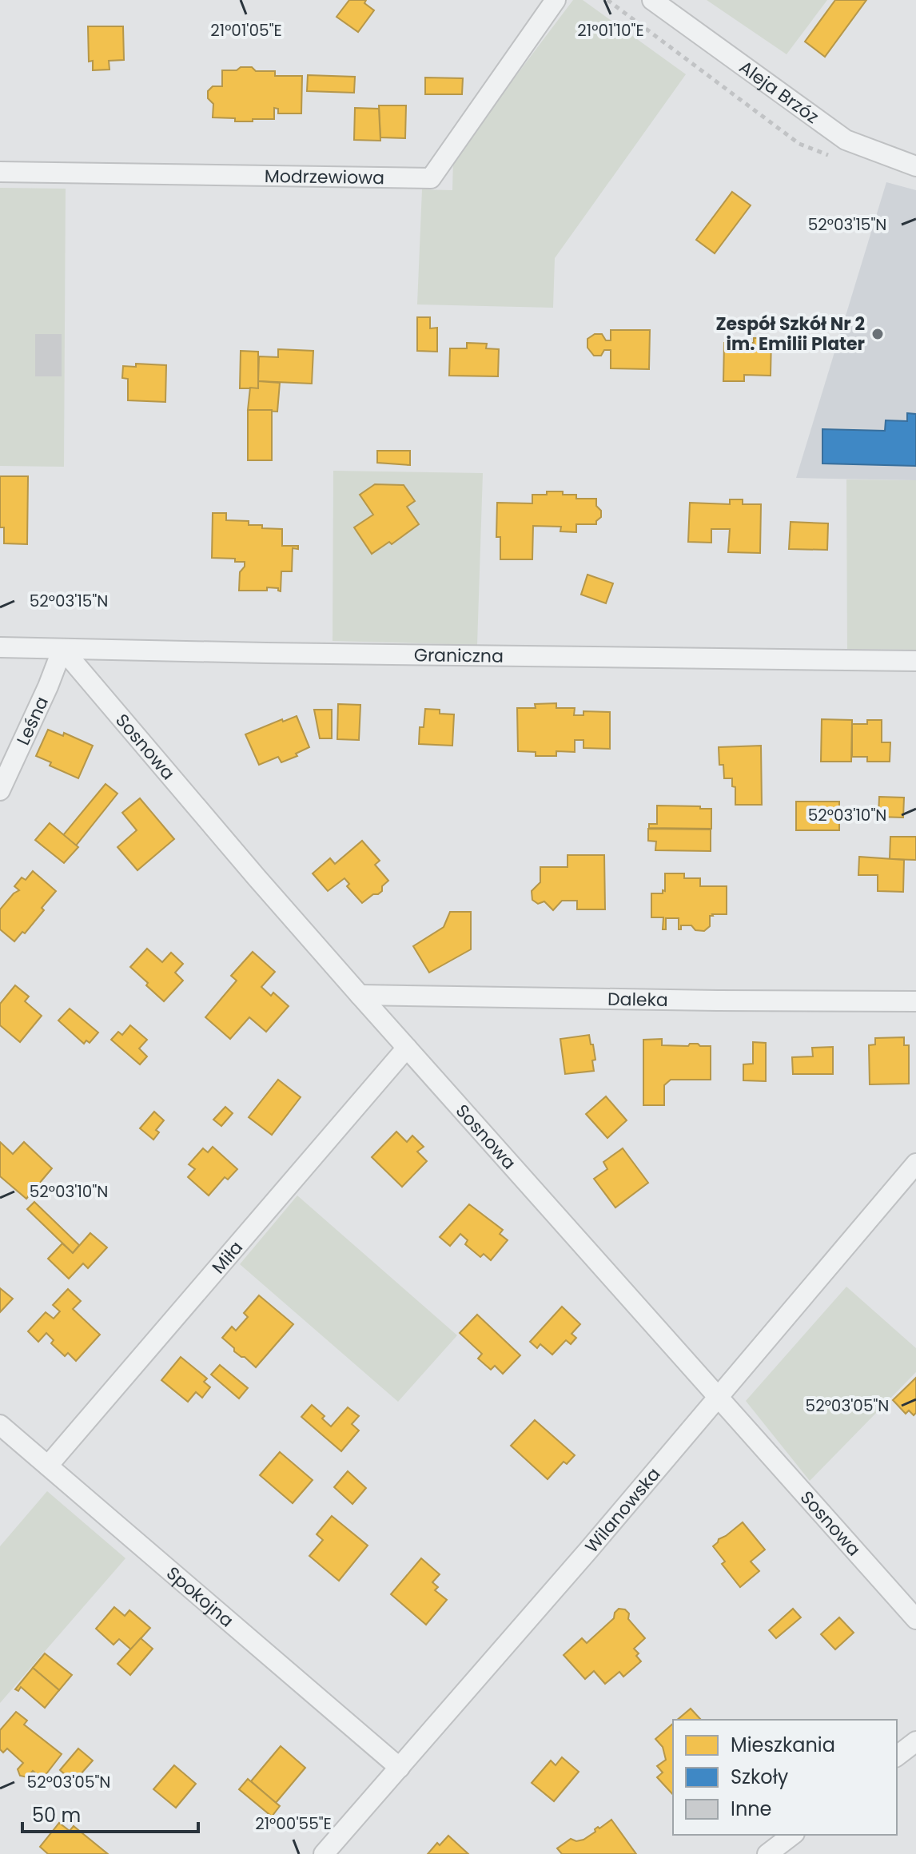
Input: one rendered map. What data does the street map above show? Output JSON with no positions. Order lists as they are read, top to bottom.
{
  "streets": {
    "street": [
      "Aleja Brzóz",
      "Modrzewiowa",
      "Graniczna",
      "Leśna",
      "Sosnowa",
      "Daleka",
      "Miła",
      "Wilanowska",
      "Spokojna"
    ]
  },
  "crossings": [
    ["Graniczna", "Leśna"],
    ["Graniczna", "Sosnowa"],
    ["Leśna", "Sosnowa"],
    ["Sosnowa", "Daleka"],
    ["Sosnowa", "Miła"],
    ["Sosnowa", "Wilanowska"],
    ["Miła", "Spokojna"],
    ["Wilanowska", "Spokojna"]
  ],
  "places": ["Zespół Szkół Nr 2 im. Emilii Plater"],
  "legend": ["Mieszkania", "Szkoły", "Inne"],
  "scale_bar": "50 m",
  "coordinates": [
    "21°01'05\"E",
    "21°01'10\"E",
    "52°03'15\"N",
    "52°03'10\"N",
    "52°03'05\"N",
    "21°00'55\"E"
  ]
}
